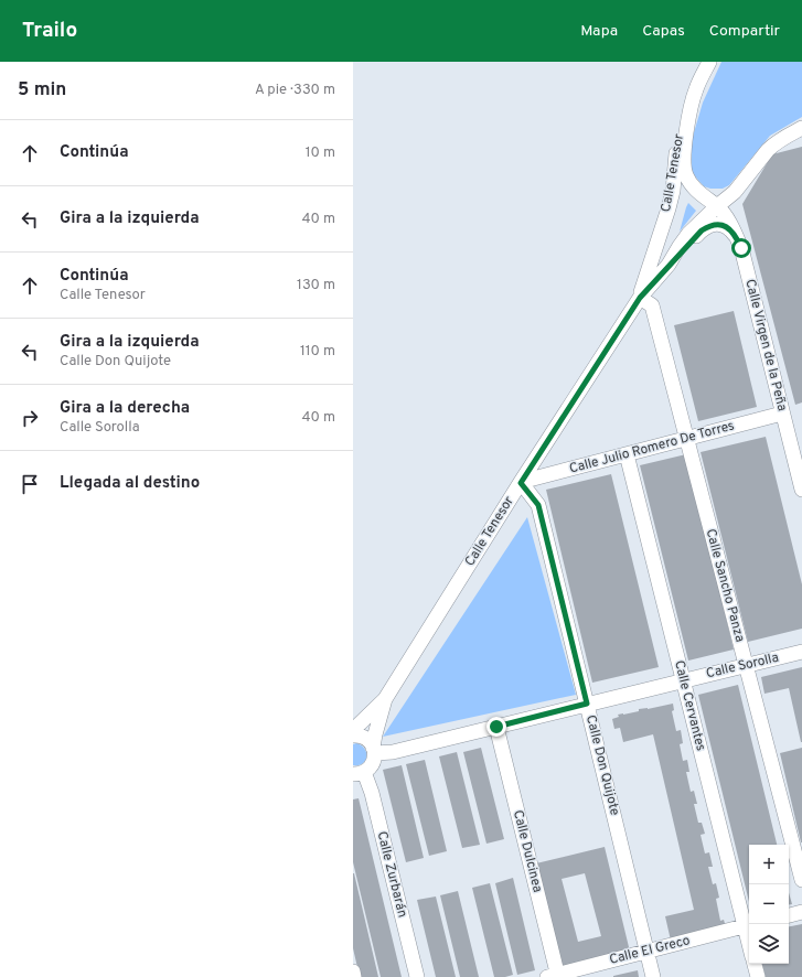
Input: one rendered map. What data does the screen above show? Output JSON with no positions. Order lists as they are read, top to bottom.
{
  "streets": {
    "street": [
      "Calle Tenesor",
      "Calle Virgen de la Peña",
      "Calle Julio Romero De Torres",
      "Calle Sancho Panza",
      "Calle Sorolla",
      "Calle Cervantes",
      "Calle Don Quijote",
      "Calle Dulcinea",
      "Calle Zurbarán",
      "Calle El Greco"
    ]
  },
  "crossings": [
    ["Calle Tenesor", "Calle Virgen de la Peña"],
    ["Calle Tenesor", "Calle Julio Romero De Torres"],
    ["Calle Tenesor", "Calle Sancho Panza"],
    ["Calle Tenesor", "Calle Sorolla"],
    ["Calle Tenesor", "Calle Don Quijote"],
    ["Calle Tenesor", "Calle Zurbarán"],
    ["Calle Virgen de la Peña", "Calle Julio Romero De Torres"],
    ["Calle Julio Romero De Torres", "Calle Sancho Panza"],
    ["Calle Julio Romero De Torres", "Calle Cervantes"],
    ["Calle Julio Romero De Torres", "Calle Don Quijote"],
    ["Calle Sancho Panza", "Calle Sorolla"],
    ["Calle Sorolla", "Calle Cervantes"],
    ["Calle Sorolla", "Calle Don Quijote"],
    ["Calle Sorolla", "Calle Dulcinea"],
    ["Calle Cervantes", "Calle El Greco"],
    ["Calle Don Quijote", "Calle El Greco"],
    ["Calle Dulcinea", "Calle El Greco"]
  ],
  "page": {
    "header": "Trailo",
    "nav": ["Mapa", "Capas", "Compartir"],
    "heading": ["5 min", "A pie · 330 m"],
    "list": [
      ["Continúa", "10 m"],
      ["Gira a la izquierda", "40 m"],
      ["Continúa", "Calle Tenesor", "130 m"],
      ["Gira a la izquierda", "Calle Don Quijote", "110 m"],
      ["Gira a la derecha", "Calle Sorolla", "40 m"],
      "Llegada al destino"
    ],
    "map_buttons": ["+", "−"]
  }
}
